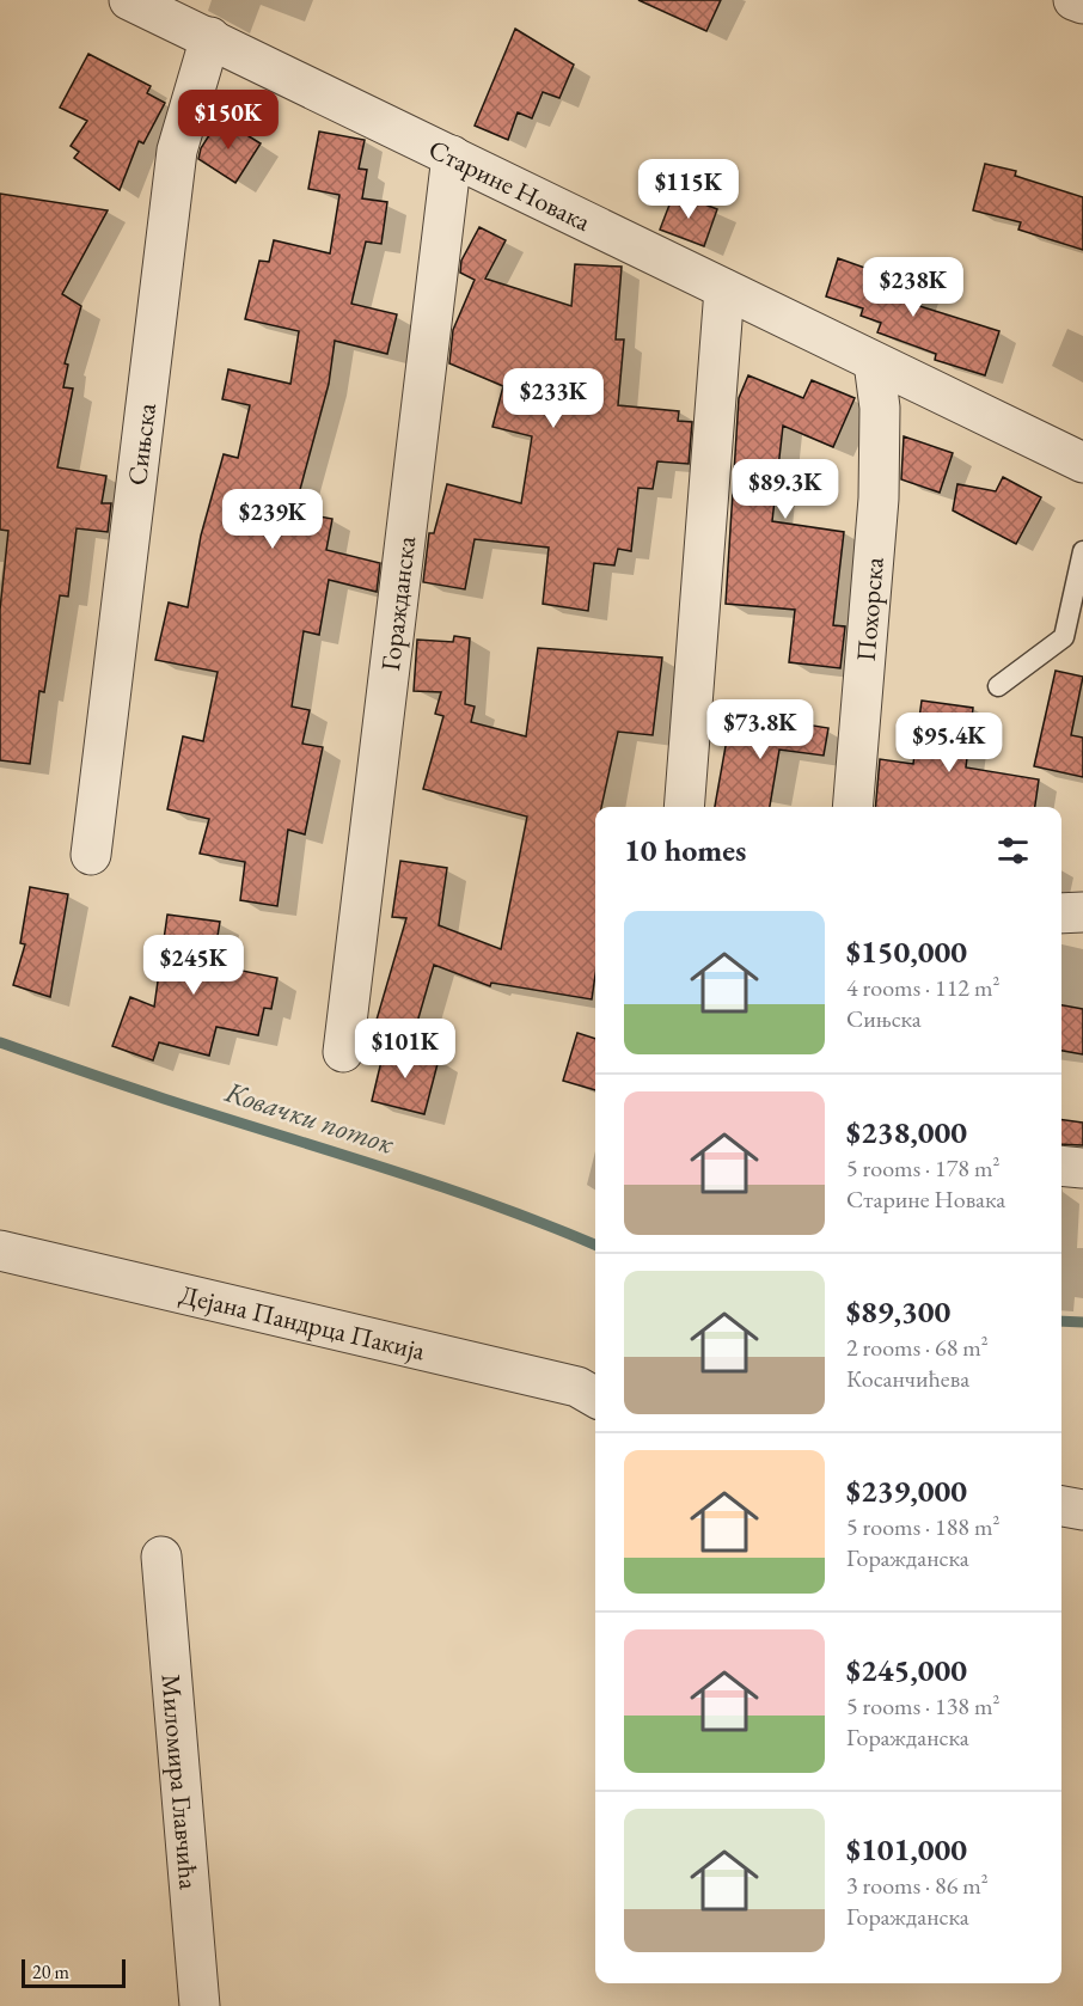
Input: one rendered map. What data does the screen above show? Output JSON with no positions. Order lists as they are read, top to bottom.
{
  "streets": {
    "street": [
      "Старине Новака",
      "Сињска",
      "Горажданска",
      "Похорска",
      "Дејана Пандрца Пакија",
      "Миломира Главчића"
    ]
  },
  "crossings": [
    ["Старине Новака", "Сињска"],
    ["Старине Новака", "Горажданска"],
    ["Старине Новака", "Похорска"]
  ],
  "water": ["Ковачки поток"],
  "scale_bar": "20 m",
  "page": {
    "price": [
      "$150K",
      "$115K",
      "$238K",
      "$233K",
      "$89.3K",
      "$239K",
      "$73.8K",
      "$95.4K",
      "$245K",
      "$101K"
    ],
    "heading": "10 homes",
    "list": [
      {
        "name": "$150,000",
        "note": "4 rooms · 112 m² · Сињска"
      },
      {
        "name": "$238,000",
        "note": "5 rooms · 178 m² · Старине Новака"
      },
      {
        "name": "$89,300",
        "note": "2 rooms · 68 m² · Косанчићева"
      },
      {
        "name": "$239,000",
        "note": "5 rooms · 188 m² · Горажданска"
      },
      {
        "name": "$245,000",
        "note": "5 rooms · 138 m² · Горажданска"
      },
      {
        "name": "$101,000",
        "note": "3 rooms · 86 m² · Горажданска"
      }
    ],
    "scale": "20 m"
  }
}
